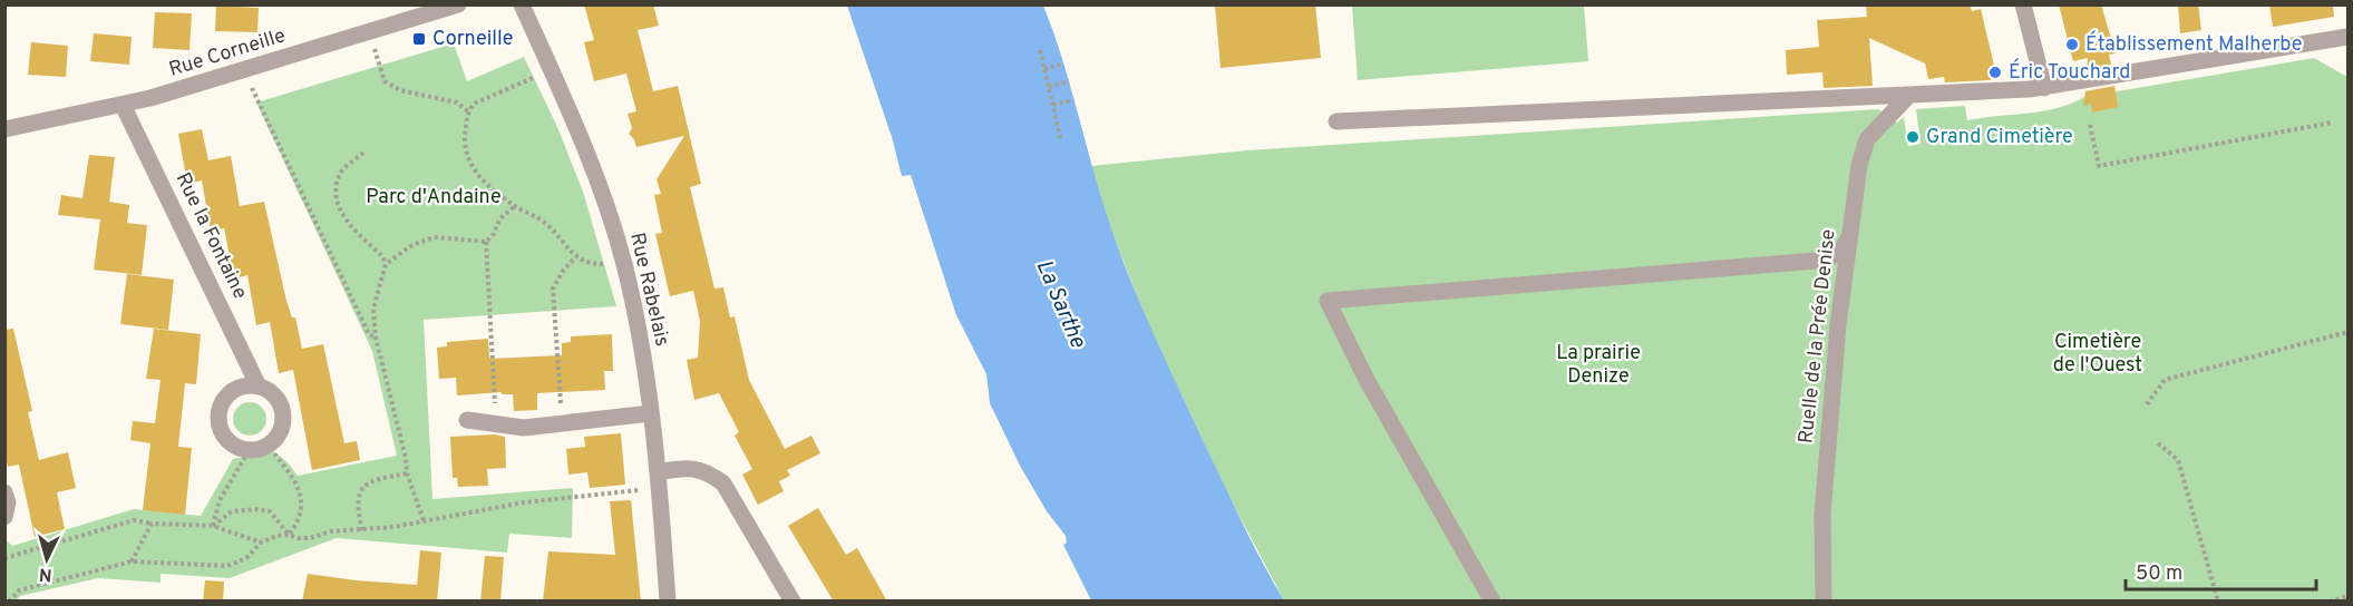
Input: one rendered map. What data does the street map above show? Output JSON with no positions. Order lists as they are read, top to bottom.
{
  "streets": {
    "street": [
      "Rue Corneille",
      "Rue la Fontaine",
      "Rue Rabelais",
      "Ruelle de la Prée Denise"
    ]
  },
  "crossings": [
    ["Rue Corneille", "Rue la Fontaine"]
  ],
  "water": ["La Sarthe"],
  "parks": ["Parc d'Andaine", "Cimetière de l'Ouest", "La prairie Denize"],
  "places": {
    "transit": ["Corneille"],
    "other": ["Établissement Malherbe", "Éric Touchard", "Grand Cimetière"]
  },
  "scale_bar": "50 m",
  "north": "bottom"
}
